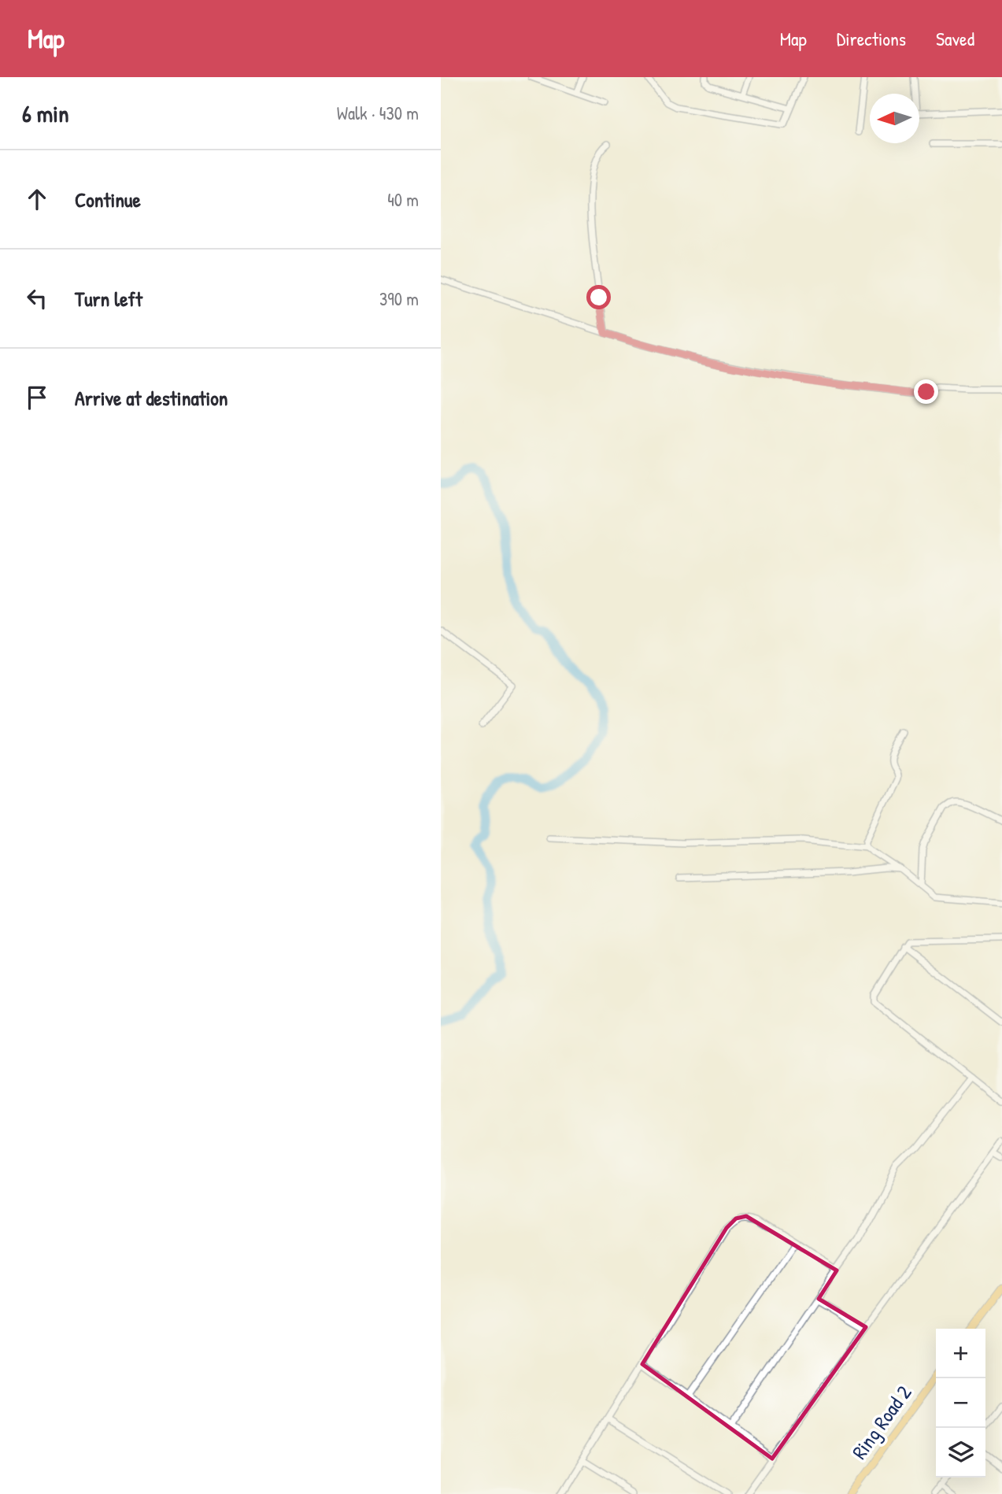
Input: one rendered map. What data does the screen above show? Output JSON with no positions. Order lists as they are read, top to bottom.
{
  "streets": {
    "main road": ["Ring Road 2"]
  },
  "north": "left",
  "page": {
    "header": "Map",
    "nav": ["Map", "Directions", "Saved"],
    "heading": ["6 min", "Walk · 430 m"],
    "list": [
      ["Continue", "40 m"],
      ["Turn left", "390 m"],
      "Arrive at destination"
    ],
    "map_buttons": ["+", "−"]
  }
}
